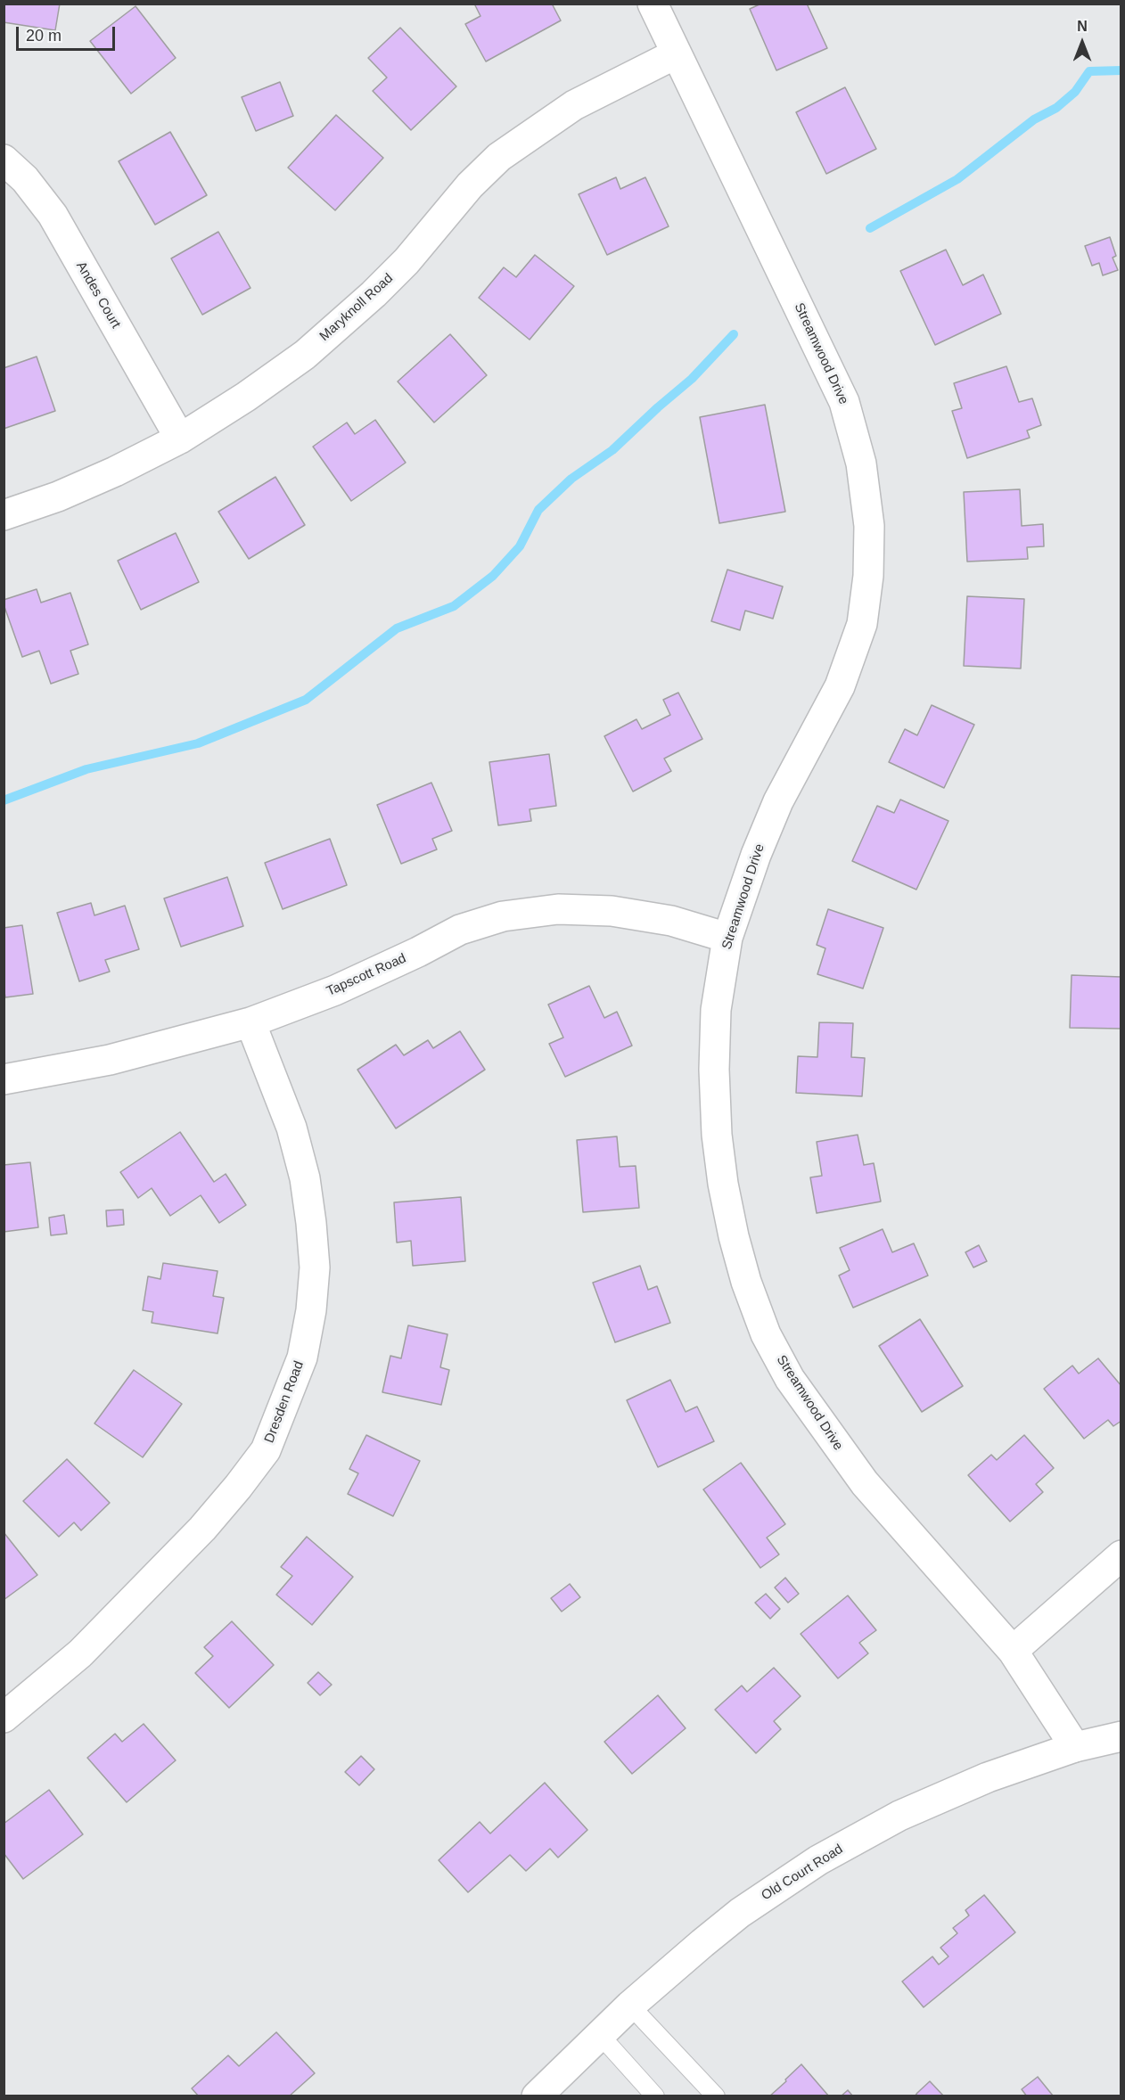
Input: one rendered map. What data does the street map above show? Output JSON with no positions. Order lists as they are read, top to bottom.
{
  "streets": {
    "street": [
      "Andes Court",
      "Maryknoll Road",
      "Streamwood Drive",
      "Tapscott Road",
      "Dresden Road",
      "Old Court Road"
    ]
  },
  "crossings": [
    ["Andes Court", "Maryknoll Road"],
    ["Maryknoll Road", "Streamwood Drive"],
    ["Streamwood Drive", "Tapscott Road"],
    ["Streamwood Drive", "Old Court Road"],
    ["Tapscott Road", "Dresden Road"]
  ],
  "scale_bar": "20 m",
  "north": "top"
}
